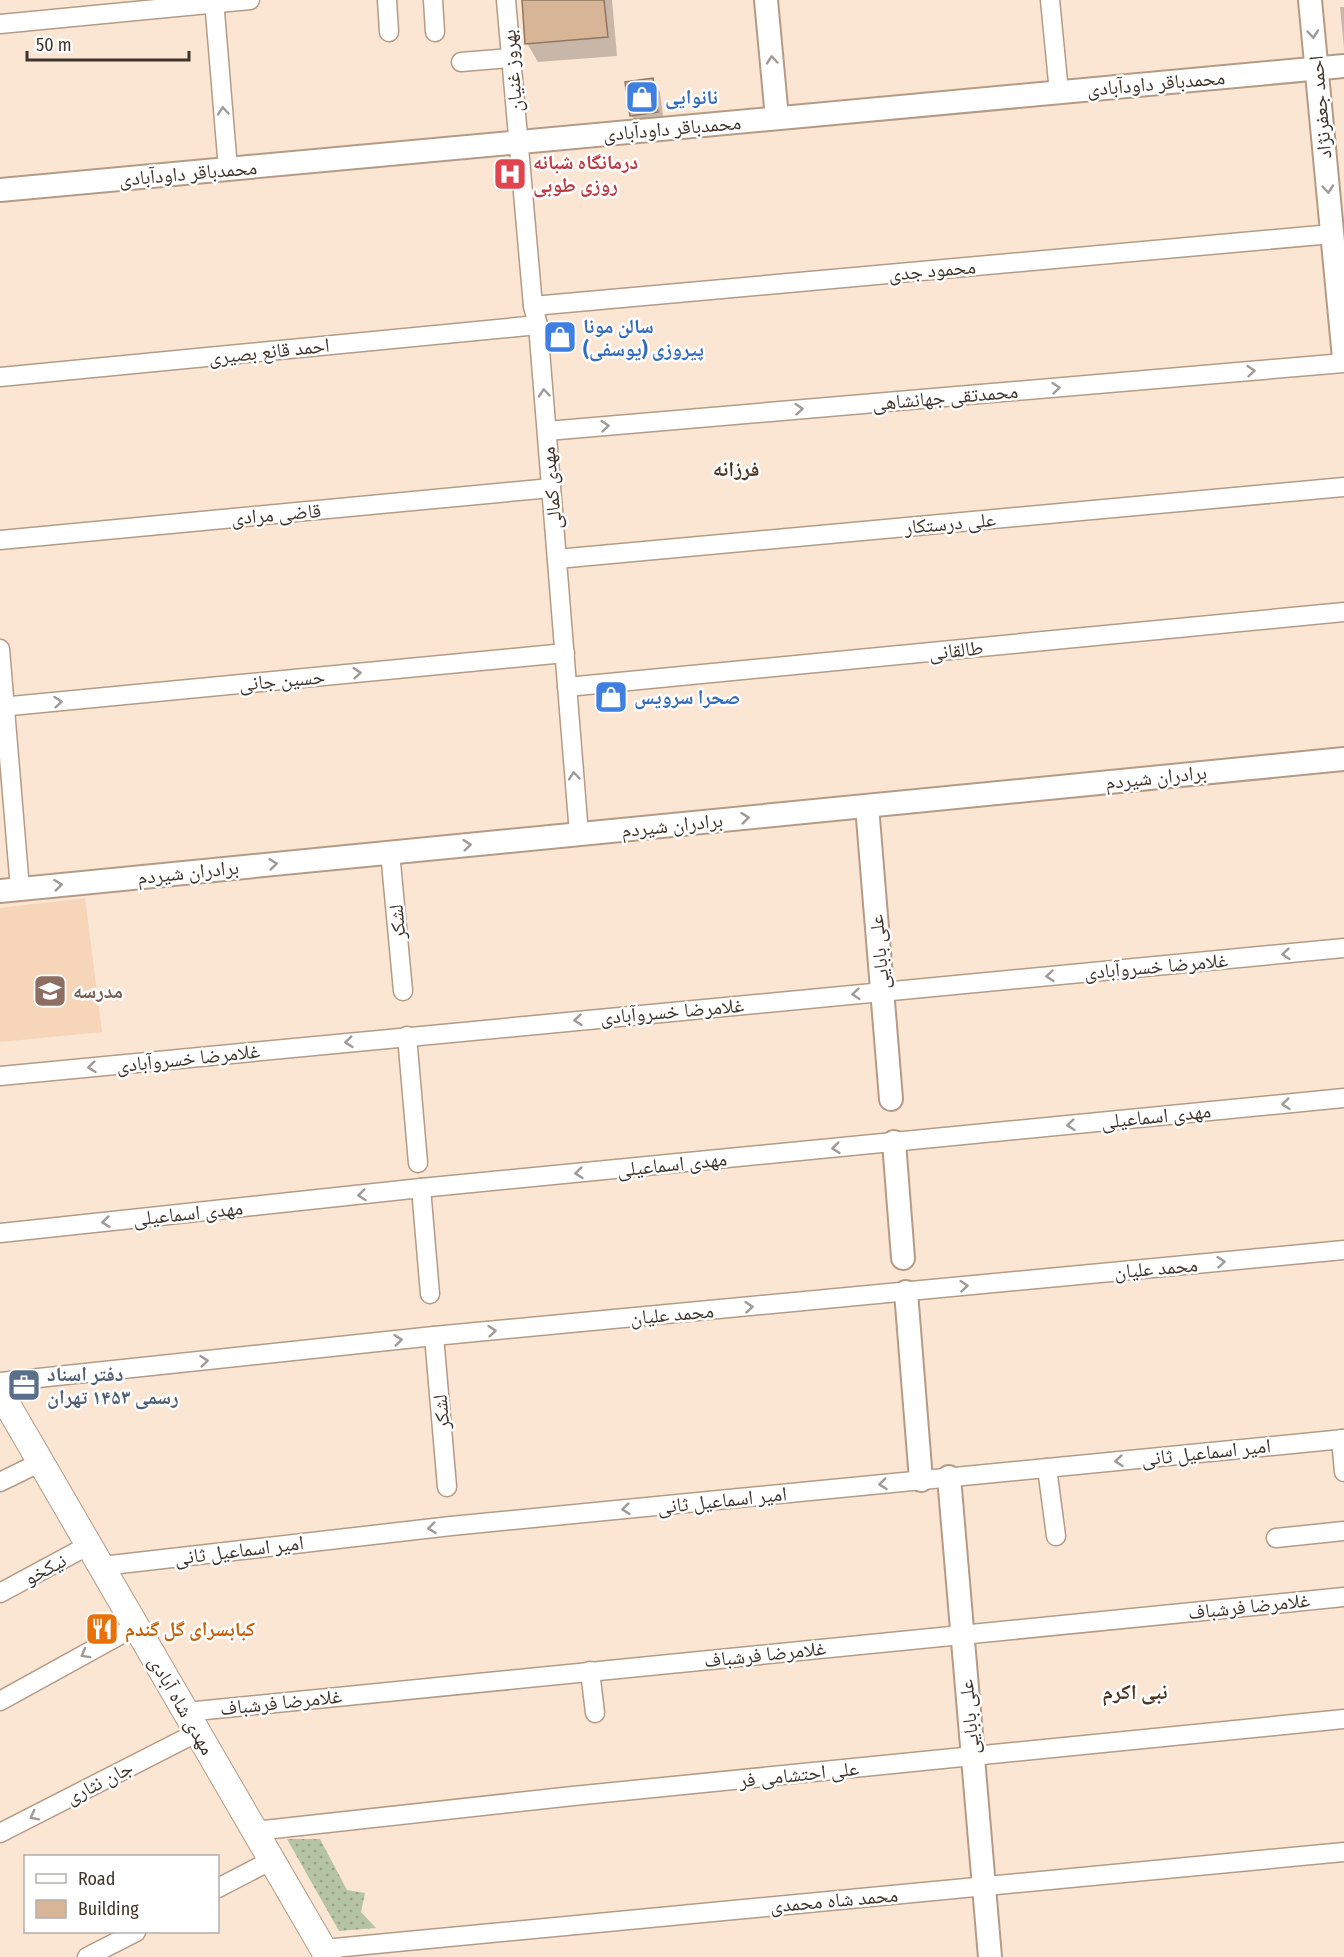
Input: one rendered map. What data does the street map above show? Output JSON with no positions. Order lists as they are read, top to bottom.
{
  "streets": {
    "main road": ["مهدی شاه آبادی"],
    "street": [
      "بهروز غنیان",
      "محمدباقر داودآبادی",
      "احمد جعفرنژاد",
      "محمود جدی",
      "احمد قانع بصیری",
      "محمدتقی جهانشاهی",
      "مهدی کمالی",
      "قاضی مرادی",
      "علی درستکار",
      "طالقانی",
      "حسین جانی",
      "برادران شیردم",
      "لشكر",
      "علی بابایی",
      "غلامرضا خسروآبادی",
      "مهدی اسماعیلی",
      "محمد علیان",
      "امیر اسماعیل ثانی",
      "نیکخو",
      "غلامرضا فرشباف",
      "علی احتشامی فر",
      "جان نثاری",
      "محمد شاه محمدی"
    ]
  },
  "crossings": [
    ["بهروز غنیان", "محمدباقر داودآبادی"],
    ["بهروز غنیان", "مهدی کمالی"],
    ["محمدباقر داودآبادی", "احمد جعفرنژاد"],
    ["محمدباقر داودآبادی", "مهدی کمالی"],
    ["احمد جعفرنژاد", "محمود جدی"],
    ["محمود جدی", "مهدی کمالی"],
    ["احمد قانع بصیری", "مهدی کمالی"],
    ["محمدتقی جهانشاهی", "مهدی کمالی"],
    ["مهدی کمالی", "قاضی مرادی"],
    ["مهدی کمالی", "علی درستکار"],
    ["مهدی کمالی", "طالقانی"],
    ["مهدی کمالی", "حسین جانی"],
    ["مهدی کمالی", "برادران شیردم"],
    ["برادران شیردم", "لشكر"],
    ["برادران شیردم", "علی بابایی"],
    ["لشكر", "محمد علیان"],
    ["علی بابایی", "غلامرضا خسروآبادی"],
    ["علی بابایی", "امیر اسماعیل ثانی"],
    ["علی بابایی", "غلامرضا فرشباف"],
    ["علی بابایی", "علی احتشامی فر"],
    ["علی بابایی", "محمد شاه محمدی"],
    ["امیر اسماعیل ثانی", "نیکخو"],
    ["امیر اسماعیل ثانی", "مهدی شاه آبادی"],
    ["نیکخو", "مهدی شاه آبادی"],
    ["غلامرضا فرشباف", "مهدی شاه آبادی"],
    ["غلامرضا فرشباف", "جان نثاری"],
    ["مهدی شاه آبادی", "علی احتشامی فر"],
    ["مهدی شاه آبادی", "جان نثاری"],
    ["مهدی شاه آبادی", "محمد شاه محمدی"]
  ],
  "one_way": [
    "احمد جعفرنژاد",
    "محمدتقی جهانشاهی",
    "مهدی کمالی",
    "حسین جانی",
    "برادران شیردم",
    "غلامرضا خسروآبادی",
    "مهدی اسماعیلی",
    "محمد علیان",
    "امیر اسماعیل ثانی"
  ],
  "districts": ["فرزانه", "نبی اکرم"],
  "places": {
    "shop": ["نانوایی", "سالن مونا پیروزی (یوسفی)", "صحرا سرویس"],
    "hospital": ["درمانگاه شبانه روزی طوبی"],
    "school or university": ["مدرسه"],
    "office": ["دفتر اسناد رسمی ۱۴۵۳ تهران"],
    "restaurant": ["کبابسرای گل گندم"]
  },
  "legend": ["Road", "Building"],
  "scale_bar": "50 m"
}
